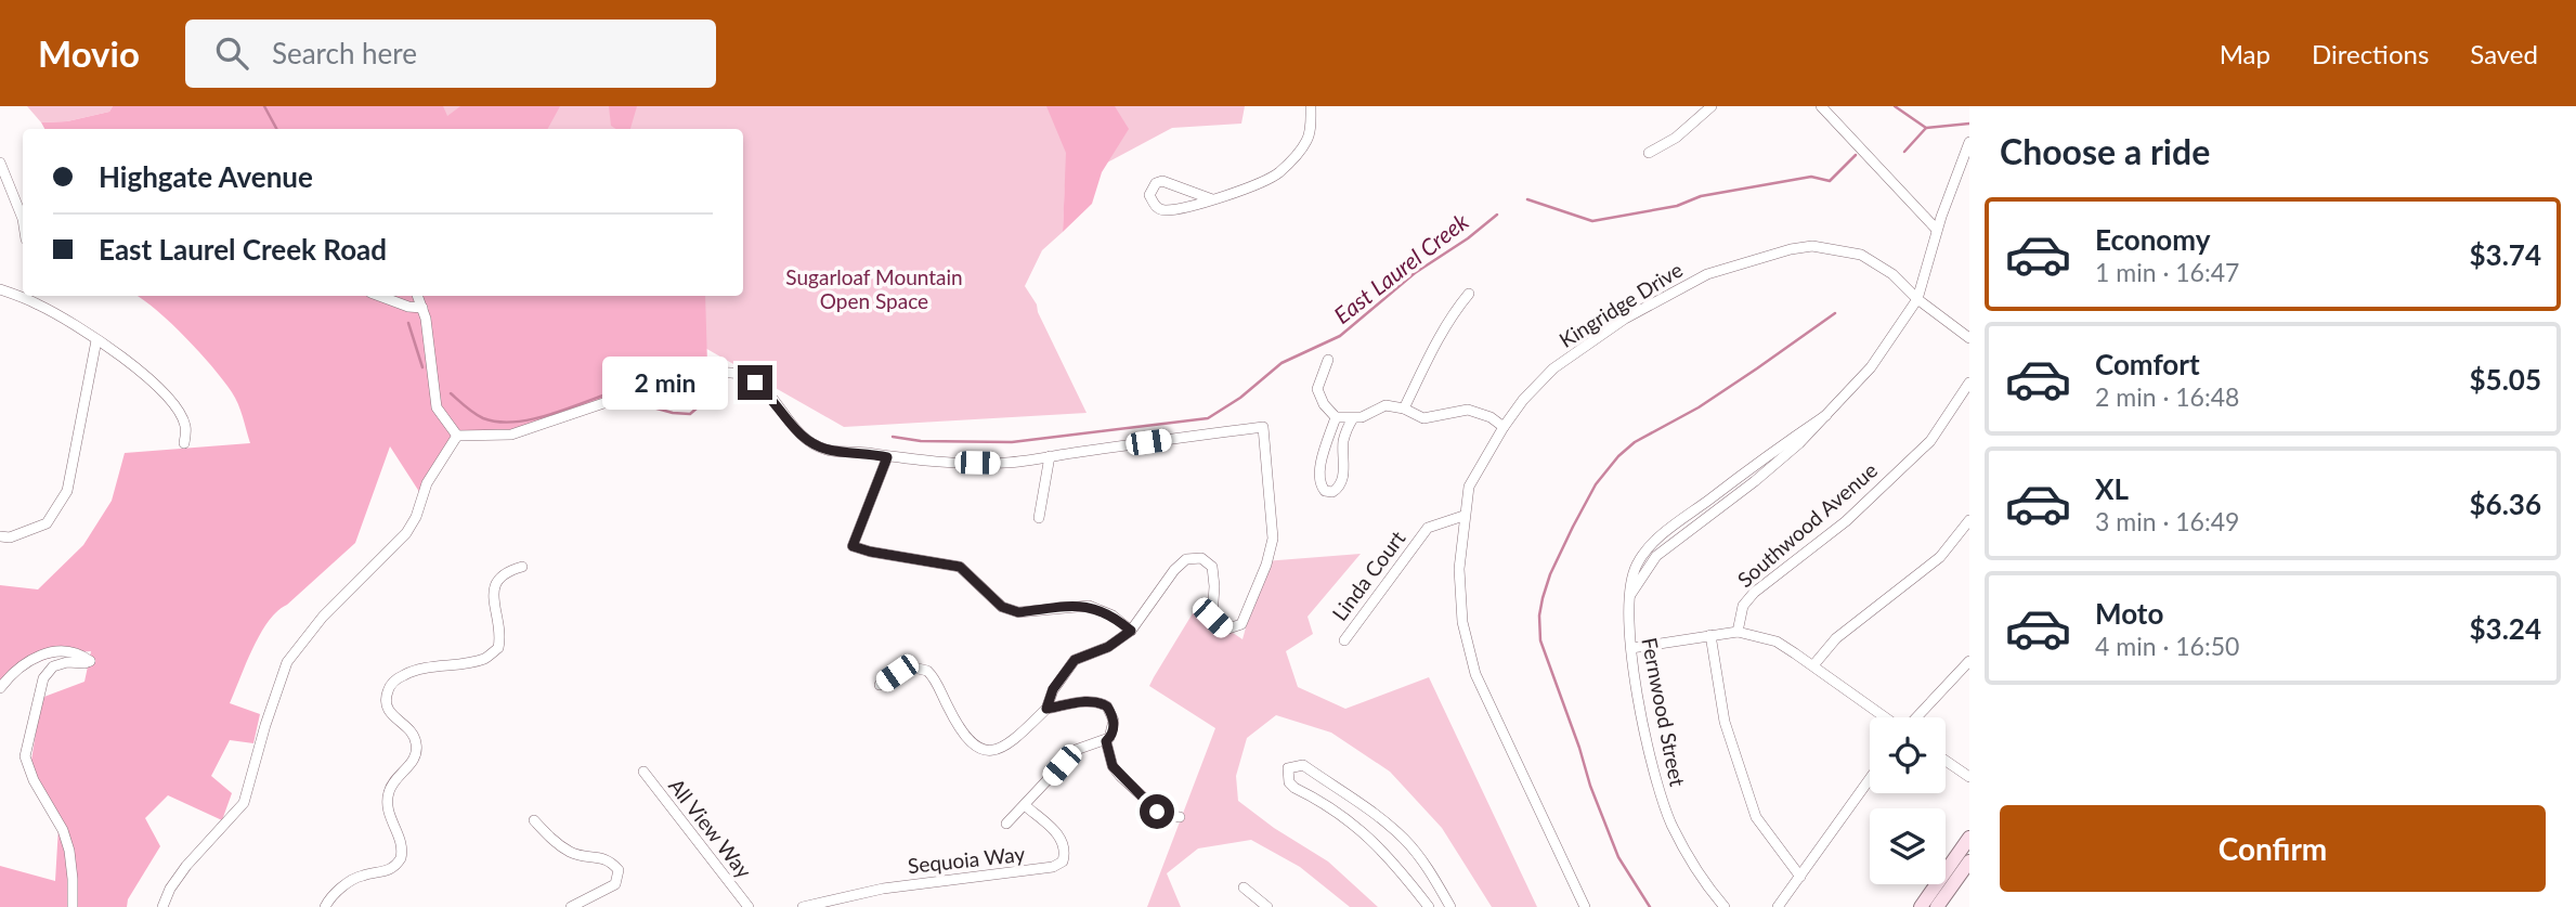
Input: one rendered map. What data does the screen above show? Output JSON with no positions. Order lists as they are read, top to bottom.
{
  "streets": {
    "street": [
      "Kingridge Drive",
      "Southwood Avenue",
      "Linda Court",
      "Fernwood Street",
      "All View Way",
      "Sequoia Way"
    ]
  },
  "crossings": [
    ["Kingridge Drive", "Linda Court"],
    ["Kingridge Drive", "Fernwood Street"]
  ],
  "water": ["East Laurel Creek"],
  "parks": ["Sugarloaf Mountain Open Space"],
  "page": {
    "header": "Movio",
    "search": "Search here",
    "nav": ["Map", "Directions", "Saved"],
    "heading": "Choose a ride",
    "banner": ["Highgate Avenue", "East Laurel Creek Road"],
    "list": [
      {
        "name": "Economy",
        "note": "1 min · 16:47",
        "value": "$3.74"
      },
      {
        "name": "Comfort",
        "note": "2 min · 16:48",
        "value": "$5.05"
      },
      {
        "name": "XL",
        "note": "3 min · 16:49",
        "value": "$6.36"
      },
      {
        "name": "Moto",
        "note": "4 min · 16:50",
        "value": "$3.24"
      }
    ],
    "bubble": "2 min",
    "buttons": "Confirm"
  }
}
